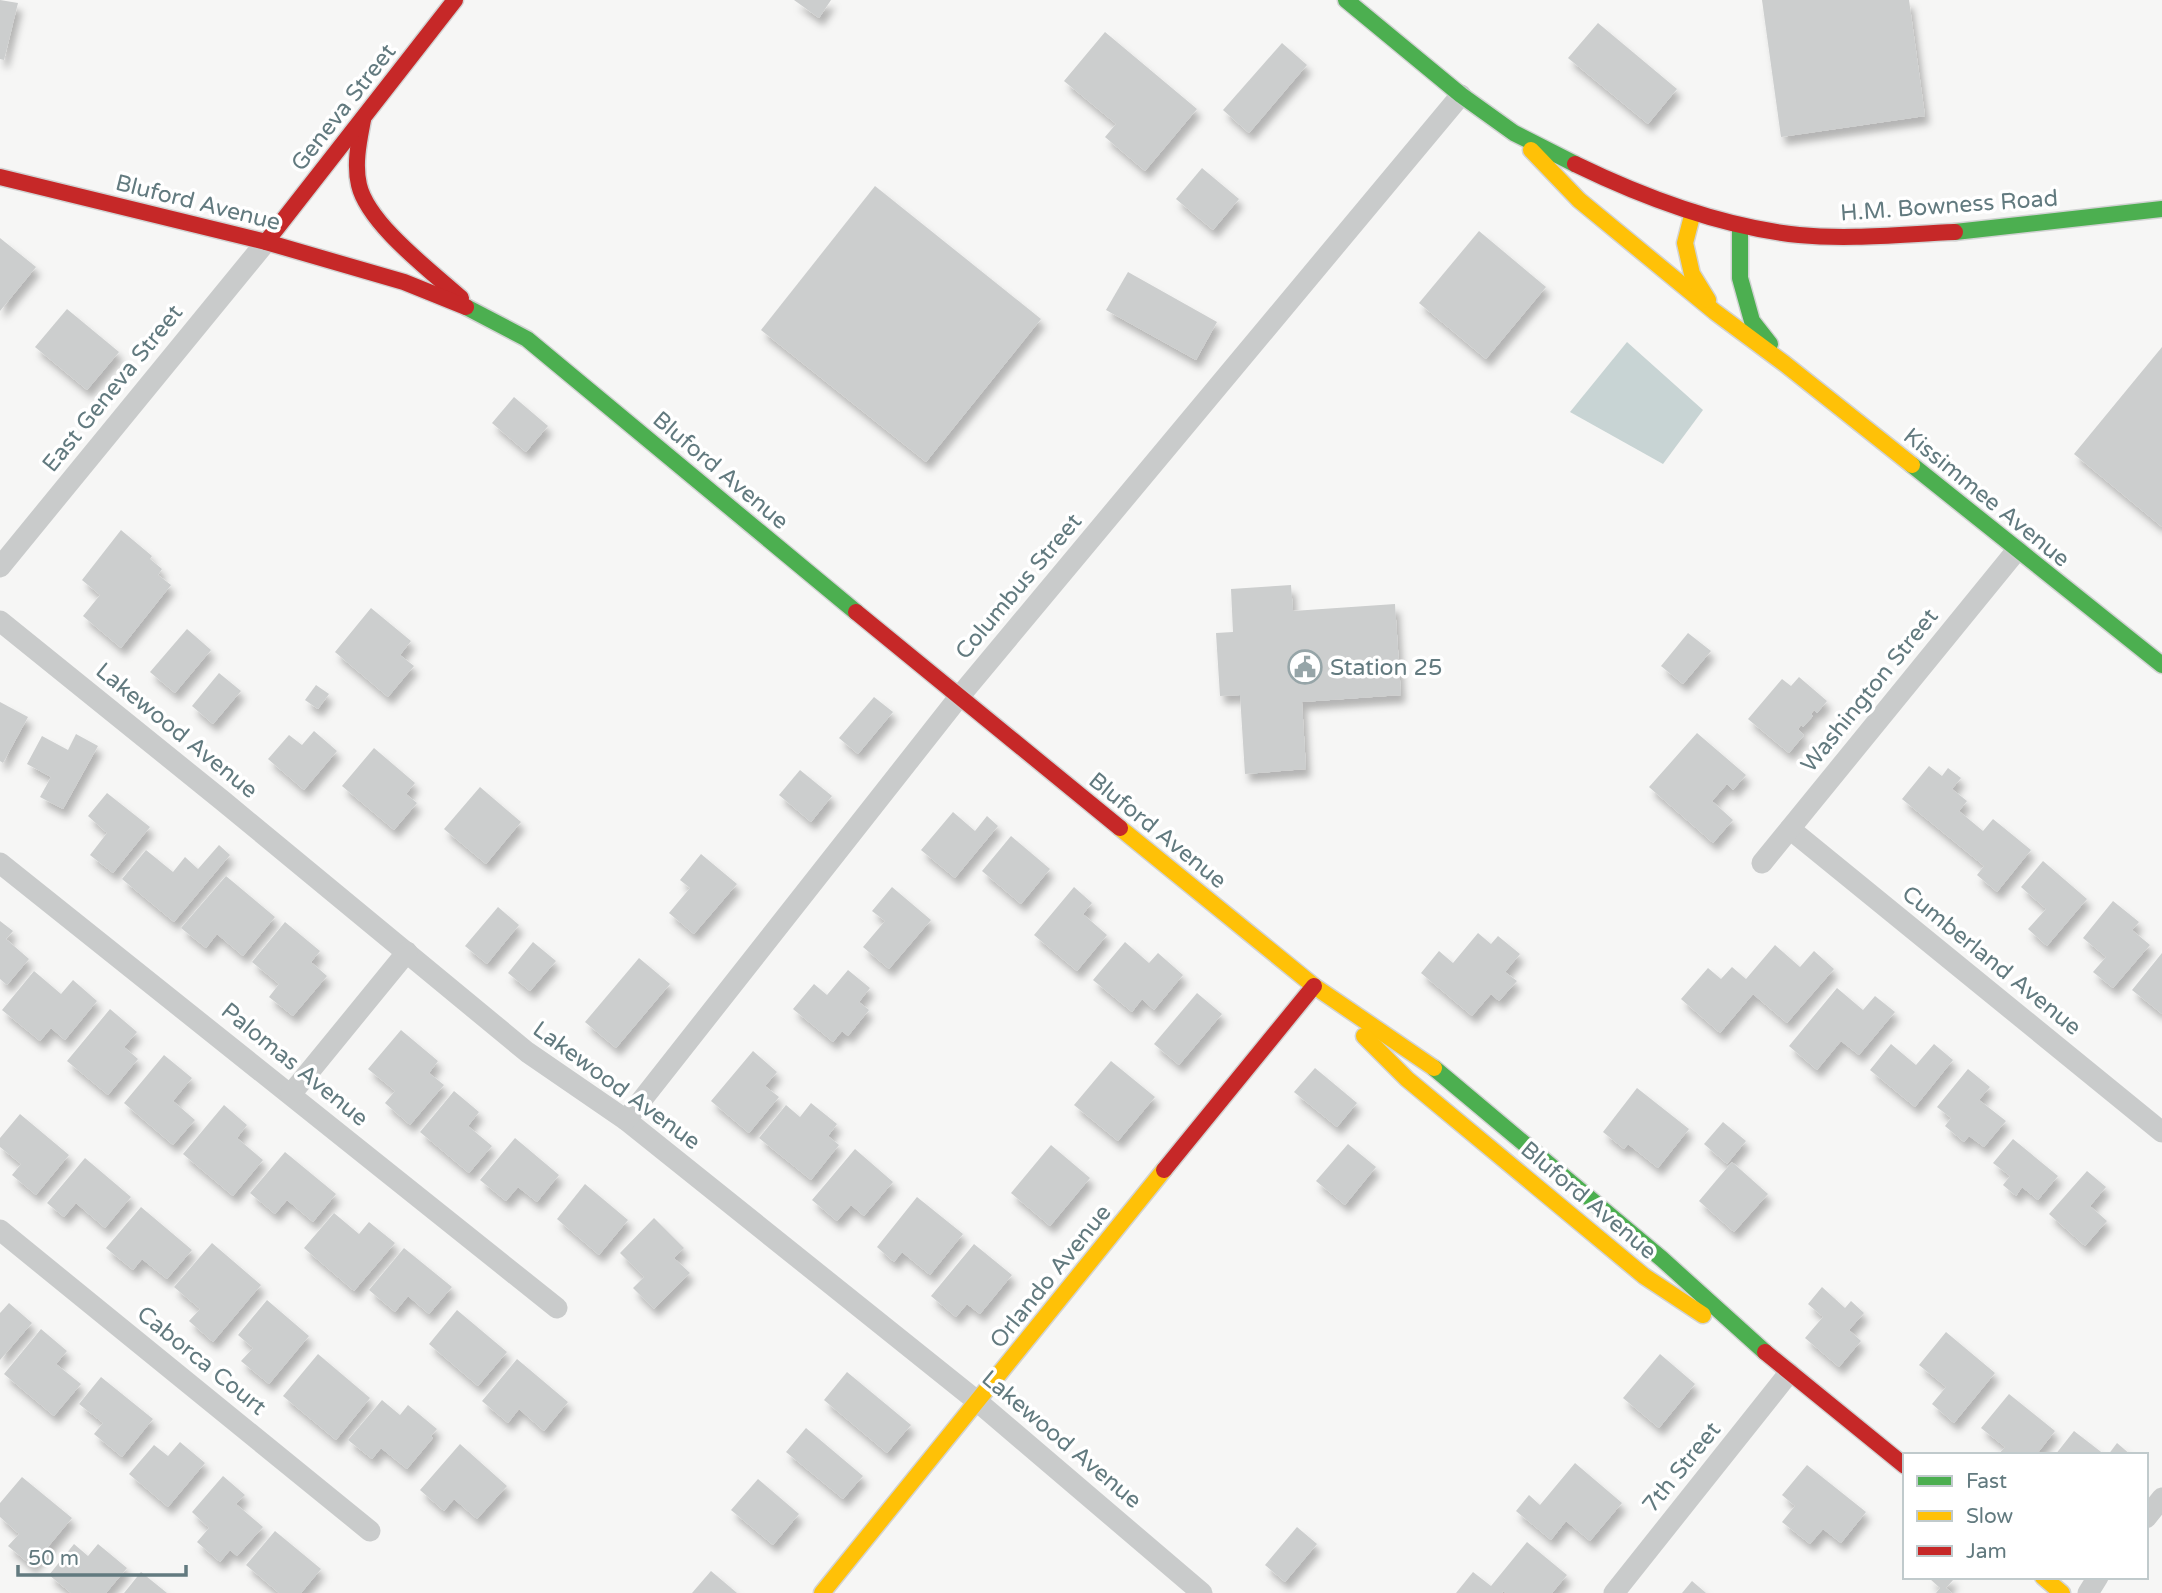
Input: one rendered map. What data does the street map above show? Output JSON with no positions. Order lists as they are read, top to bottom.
{
  "streets": {
    "street": [
      "Geneva Street",
      "Bluford Avenue",
      "H.M. Bowness Road",
      "East Geneva Street",
      "Kissimmee Avenue",
      "Columbus Street",
      "Washington Street",
      "Lakewood Avenue",
      "Cumberland Avenue",
      "Palomas Avenue",
      "Orlando Avenue",
      "Caborca Court",
      "7th Street"
    ]
  },
  "crossings": [
    ["Geneva Street", "Bluford Avenue"],
    ["Geneva Street", "East Geneva Street"],
    ["Bluford Avenue", "East Geneva Street"],
    ["Bluford Avenue", "Columbus Street"],
    ["Bluford Avenue", "Orlando Avenue"],
    ["Bluford Avenue", "7th Street"],
    ["H.M. Bowness Road", "Kissimmee Avenue"],
    ["Kissimmee Avenue", "Columbus Street"],
    ["Kissimmee Avenue", "Washington Street"],
    ["Columbus Street", "Lakewood Avenue"],
    ["Washington Street", "Cumberland Avenue"],
    ["Lakewood Avenue", "Orlando Avenue"]
  ],
  "places": {
    "public building": ["Station 25"]
  },
  "legend": ["Fast", "Slow", "Jam"],
  "scale_bar": "50 m"
}
